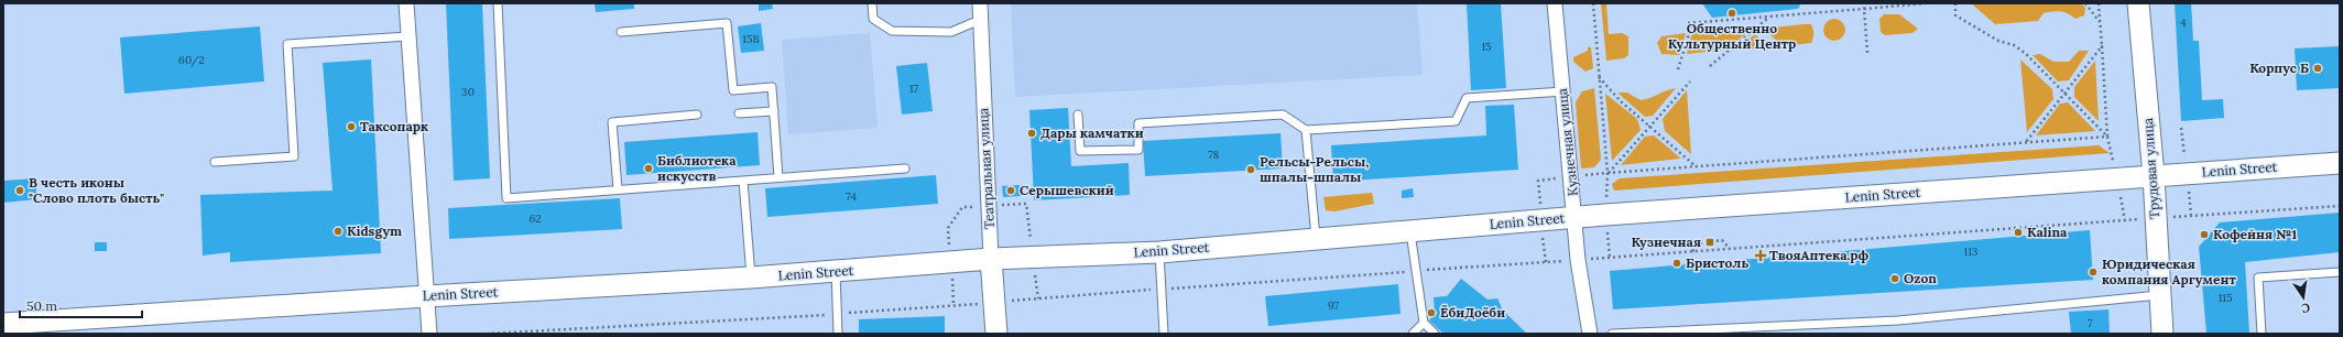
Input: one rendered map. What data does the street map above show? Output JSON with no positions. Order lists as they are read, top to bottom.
{
  "streets": {
    "main road": ["Театральная улица", "Трудовая улица", "Lenin Street"],
    "street": ["Кузнечная улица"]
  },
  "crossings": [
    ["Кузнечная улица", "Lenin Street"],
    ["Театральная улица", "Lenin Street"],
    ["Трудовая улица", "Lenin Street"]
  ],
  "places": {
    "other": [
      "Общественно Культурный Центр",
      "Корпус Б",
      "Таксопарк",
      "Дары камчатки",
      "Библиотека искусств",
      "Рельсы-Рельсы, шпалы-шпалы",
      "В честь иконы \"Слово плоть бысть\"",
      "Серышевский",
      "Kidsgym",
      "Kalina",
      "Кофейня №1",
      "Бристоль",
      "Юридическая компания Аргумент",
      "Ozon",
      "ЁбиДоёби"
    ],
    "transit": ["Кузнечная"],
    "health": ["ТвояАптека.рф"]
  },
  "house_numbers": [
    "4",
    "15В",
    "15",
    "60/2",
    "17",
    "30",
    "78",
    "74",
    "62",
    "113",
    "115",
    "97",
    "7"
  ],
  "scale_bar": "50 m",
  "north": "bottom"
}
